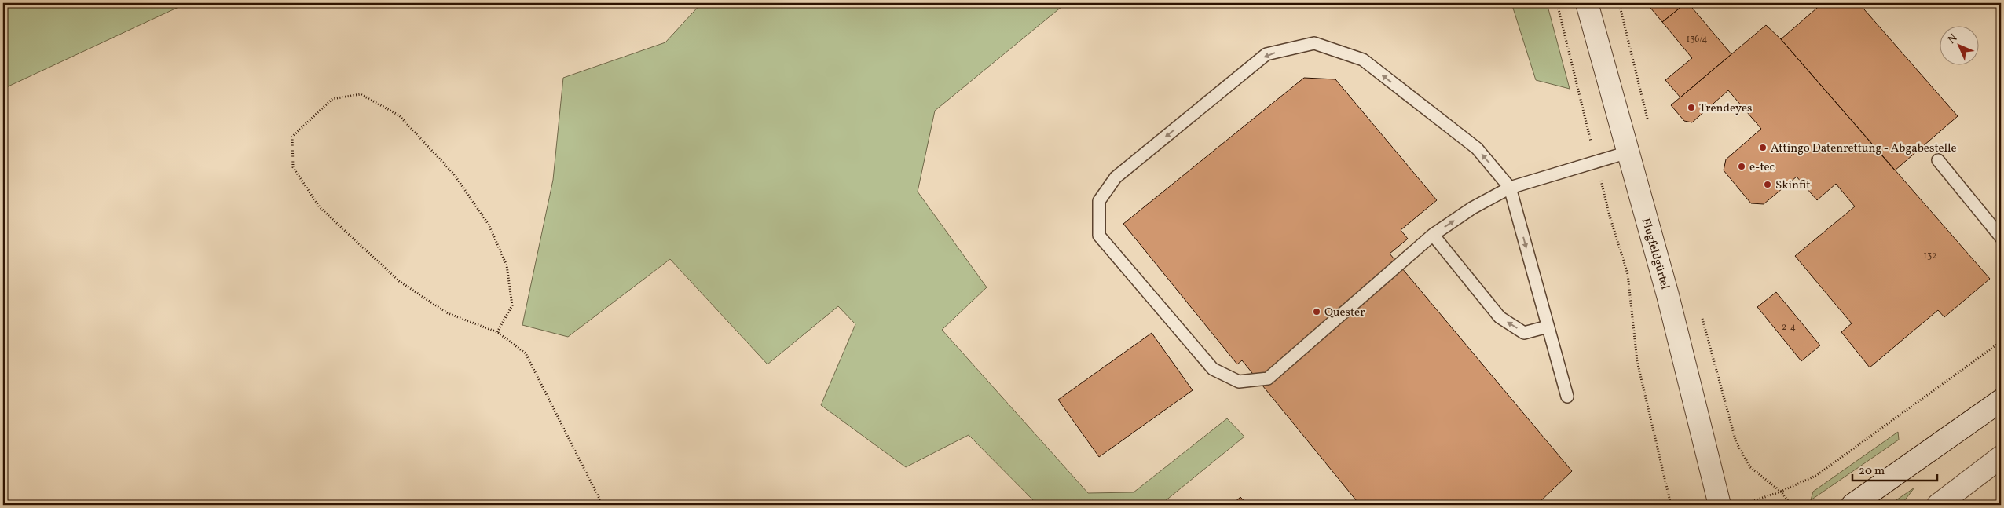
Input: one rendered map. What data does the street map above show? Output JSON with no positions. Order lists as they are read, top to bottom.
{
  "streets": {
    "street": ["Flugfeldgürtel"]
  },
  "places": [
    "Trendeyes",
    "Attingo Datenrettung - Abgabestelle",
    "e-tec",
    "Skinfit",
    "Quester"
  ],
  "house_numbers": ["136/4", "132", "2-4"],
  "scale_bar": "20 m",
  "north": "top left"
}
